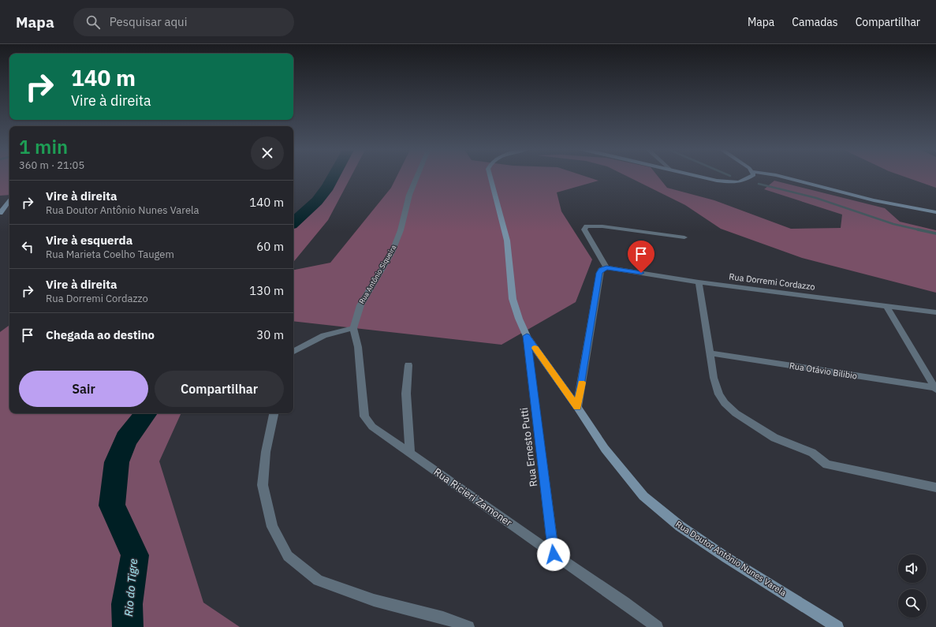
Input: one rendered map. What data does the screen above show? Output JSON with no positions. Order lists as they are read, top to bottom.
{
  "streets": {
    "street": [
      "Rua Antônio Siqueira",
      "Rua Dorremi Cordazzo",
      "Rua Otávio Bilibio",
      "Rua Ernesto Putti",
      "Rua Ricieri Zamoner",
      "Rua Doutor Antônio Nunes Varela"
    ]
  },
  "crossings": [
    ["Rua Antônio Siqueira", "Rua Ricieri Zamoner"],
    ["Rua Ernesto Putti", "Rua Ricieri Zamoner"],
    ["Rua Ernesto Putti", "Rua Doutor Antônio Nunes Varela"]
  ],
  "water": ["Rio do Tigre"],
  "page": {
    "header": "Mapa",
    "search": "Pesquisar aqui",
    "nav": ["Mapa", "Camadas", "Compartilhar"],
    "turn": ["140 m", "Vire à direita"],
    "heading": ["1 min", "360 m · 21:05"],
    "list": [
      {
        "name": "Vire à direita",
        "note": "Rua Doutor Antônio Nunes Varela",
        "value": "140 m"
      },
      {
        "name": "Vire à esquerda",
        "note": "Rua Marieta Coelho Taugem",
        "value": "60 m"
      },
      {
        "name": "Vire à direita",
        "note": "Rua Dorremi Cordazzo",
        "value": "130 m"
      },
      {
        "name": "Chegada ao destino",
        "value": "30 m"
      }
    ],
    "buttons": ["Sair", "Compartilhar"]
  }
}
